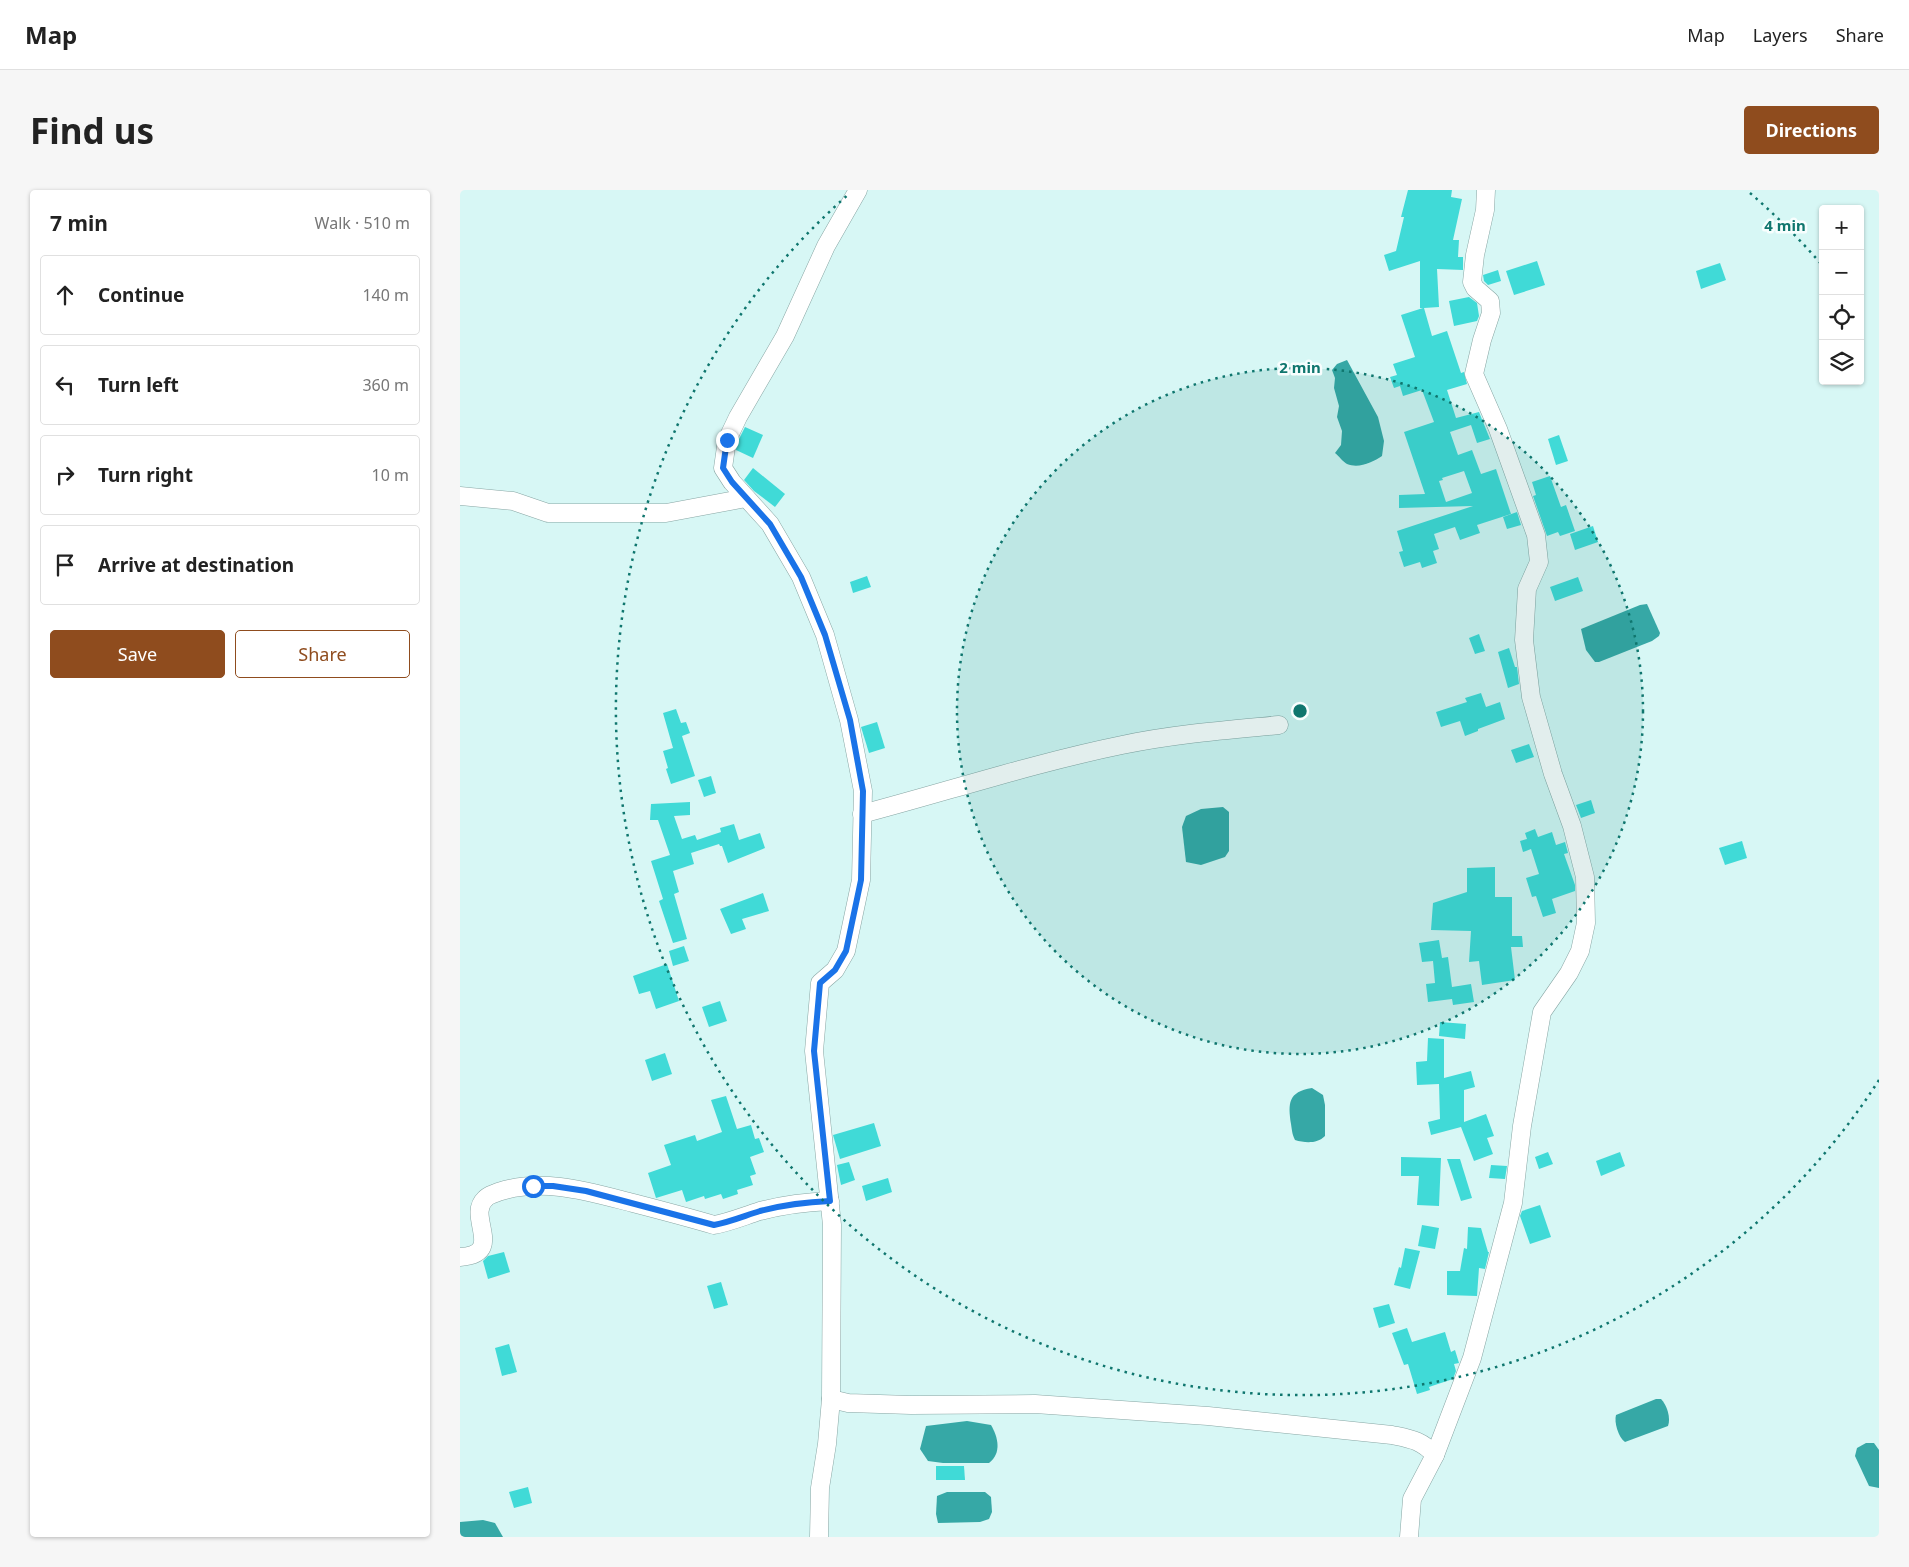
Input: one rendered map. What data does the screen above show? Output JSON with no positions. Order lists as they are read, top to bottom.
{
  "page": {
    "header": "Map",
    "nav": ["Map", "Layers", "Share"],
    "buttons": [
      "Directions",
      ["Save", "Share"]
    ],
    "title": "Find us",
    "heading": ["7 min", "Walk · 510 m"],
    "map_buttons": ["+", "−"],
    "list": [
      ["Continue", "140 m"],
      ["Turn left", "360 m"],
      ["Turn right", "10 m"],
      "Arrive at destination"
    ]
  },
  "rings": ["4 min", "2 min"]
}
